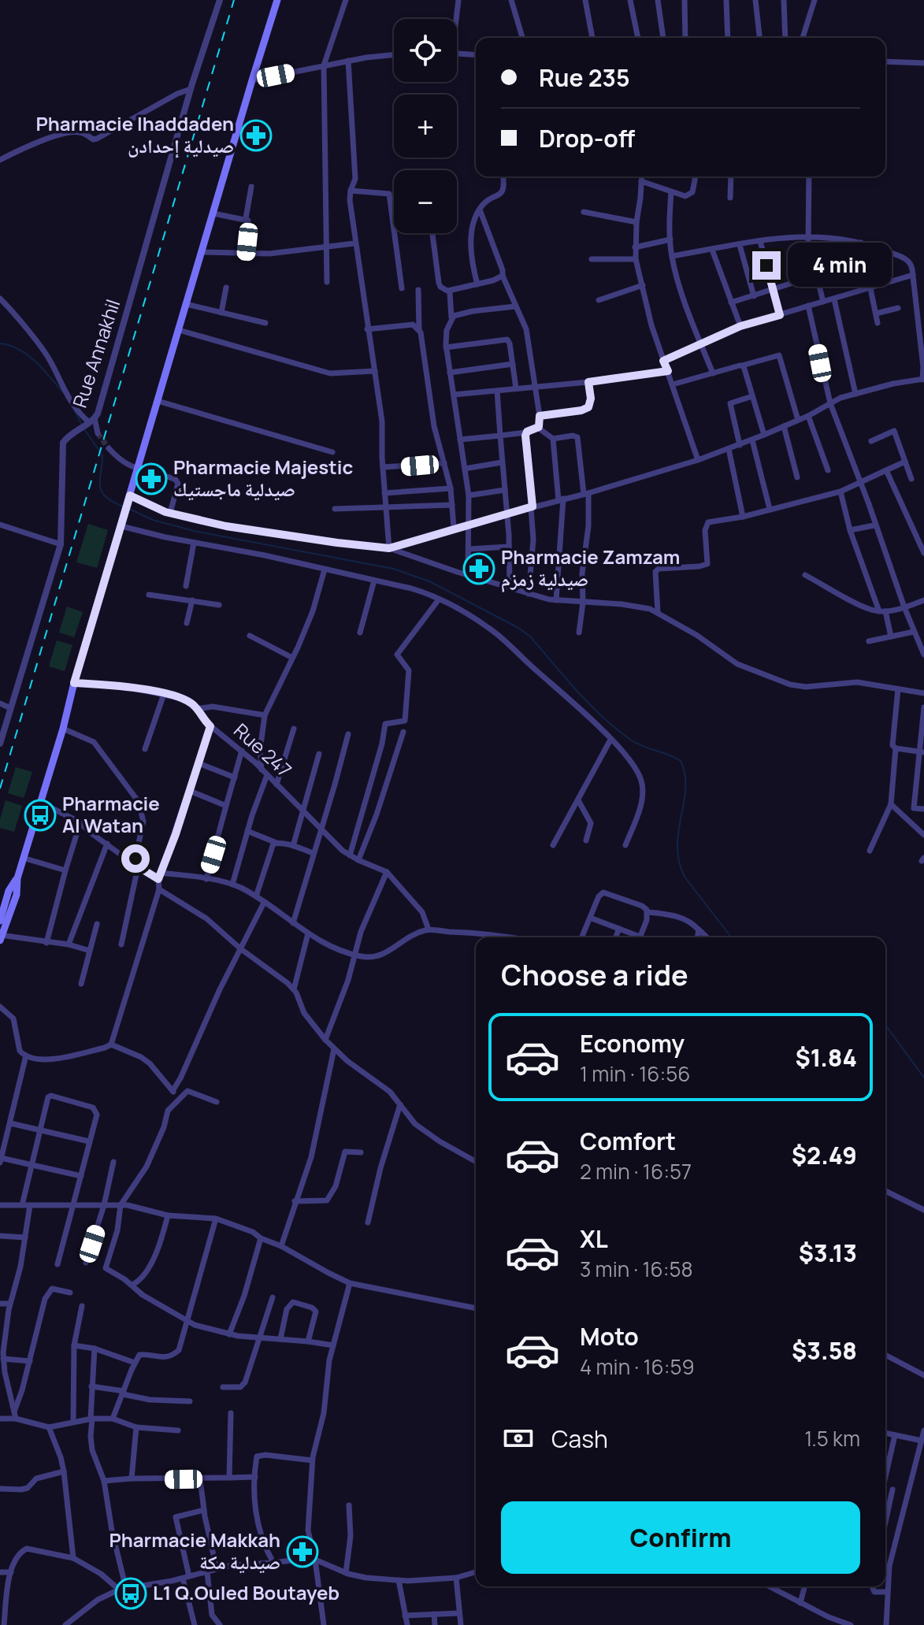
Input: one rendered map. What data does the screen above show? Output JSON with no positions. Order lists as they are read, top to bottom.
{
  "streets": {
    "street": ["Rue Annakhil", "Rue 247"]
  },
  "places": {
    "pharmacy": [
      "Pharmacie Ihaddaden صيدلية إحدادن",
      "Pharmacie Majestic صيدلية ماجستيك",
      "Pharmacie Zamzam صيدلية زمزم",
      "Pharmacie Makkah صيدلية مكة"
    ],
    "bus stop": ["Pharmacie Al Watan", "L1 Q.Ouled Boutayeb"]
  },
  "page": {
    "map_buttons": ["+", "−"],
    "banner": ["Rue 235", "Drop-off"],
    "bubble": "4 min",
    "heading": "Choose a ride",
    "list": [
      {
        "name": "Economy",
        "note": "1 min · 16:56",
        "value": "$1.84"
      },
      {
        "name": "Comfort",
        "note": "2 min · 16:57",
        "value": "$2.49"
      },
      {
        "name": "XL",
        "note": "3 min · 16:58",
        "value": "$3.13"
      },
      {
        "name": "Moto",
        "note": "4 min · 16:59",
        "value": "$3.58"
      }
    ],
    "pay": ["Cash", "1.5 km"],
    "buttons": "Confirm"
  }
}
